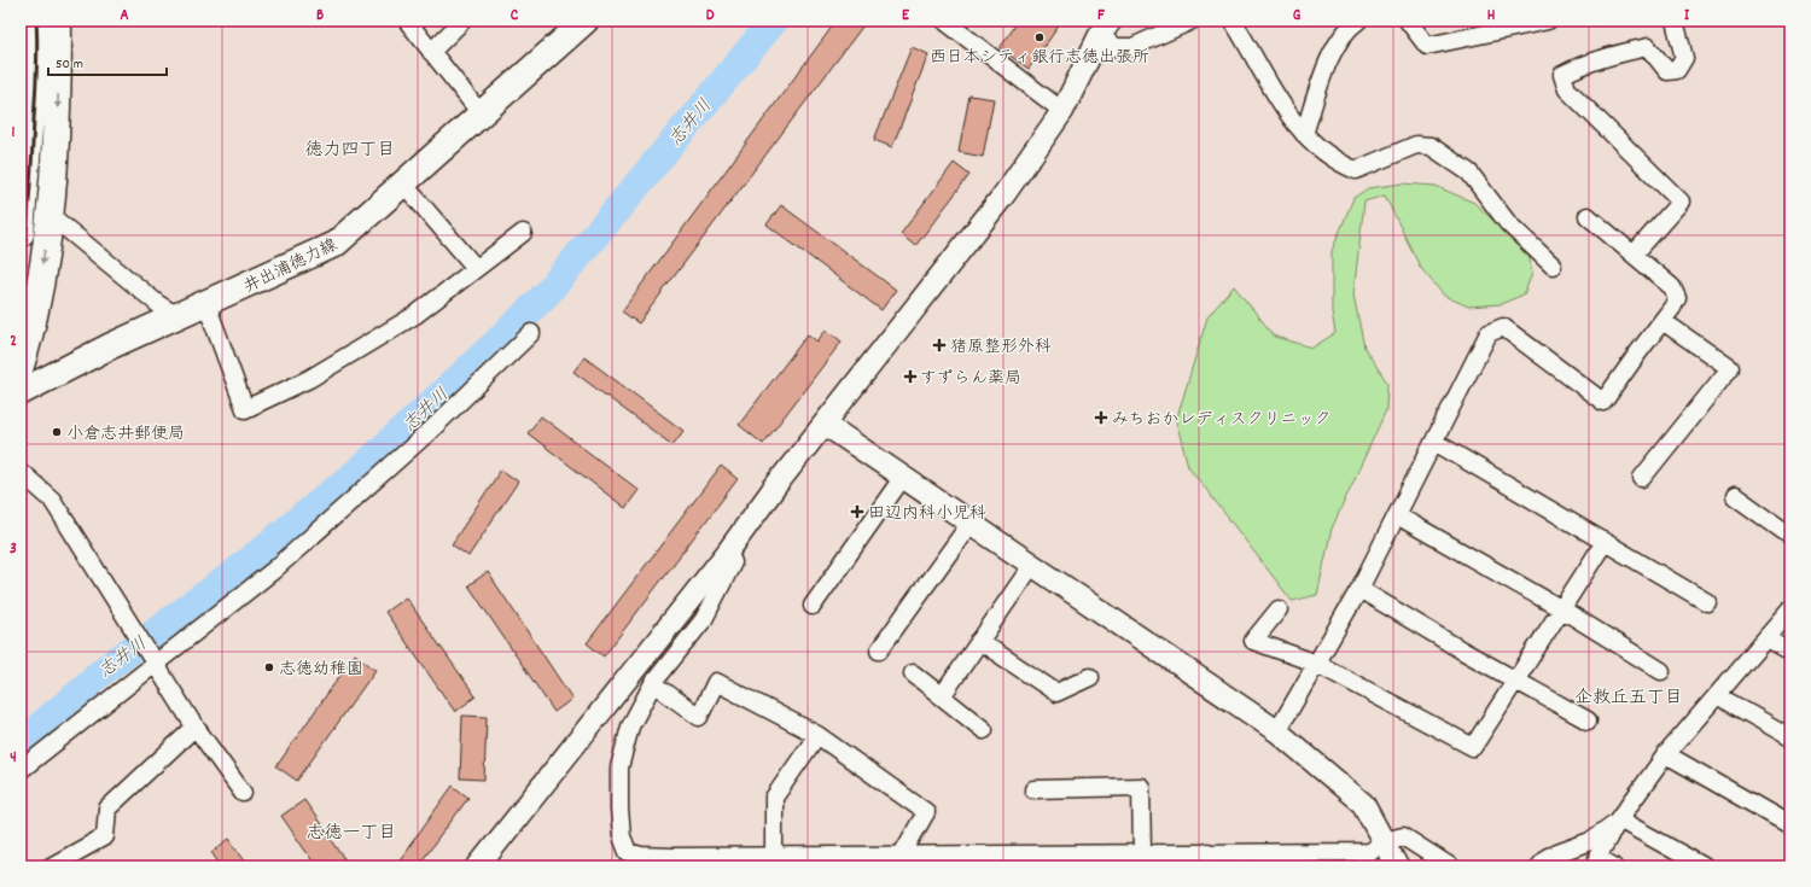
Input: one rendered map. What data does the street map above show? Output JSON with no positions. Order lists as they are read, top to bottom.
{
  "streets": {
    "main road": ["井出浦徳力線"]
  },
  "districts": ["徳力四丁目", "企救丘五丁目", "志徳一丁目"],
  "water": ["志井川"],
  "places": {
    "other": ["西日本シティ銀行志徳出張所", "小倉志井郵便局", "志徳幼稚園"],
    "health": [
      "猪原整形外科",
      "すずらん薬局",
      "みちおかレディスクリニック",
      "田辺内科小児科"
    ]
  },
  "scale_bar": "50 m",
  "grid": {
    "columns": [
      "A",
      "B",
      "C",
      "D",
      "E",
      "F",
      "G",
      "H",
      "I"
    ],
    "rows": [
      "1",
      "2",
      "3",
      "4"
    ]
  }
}
